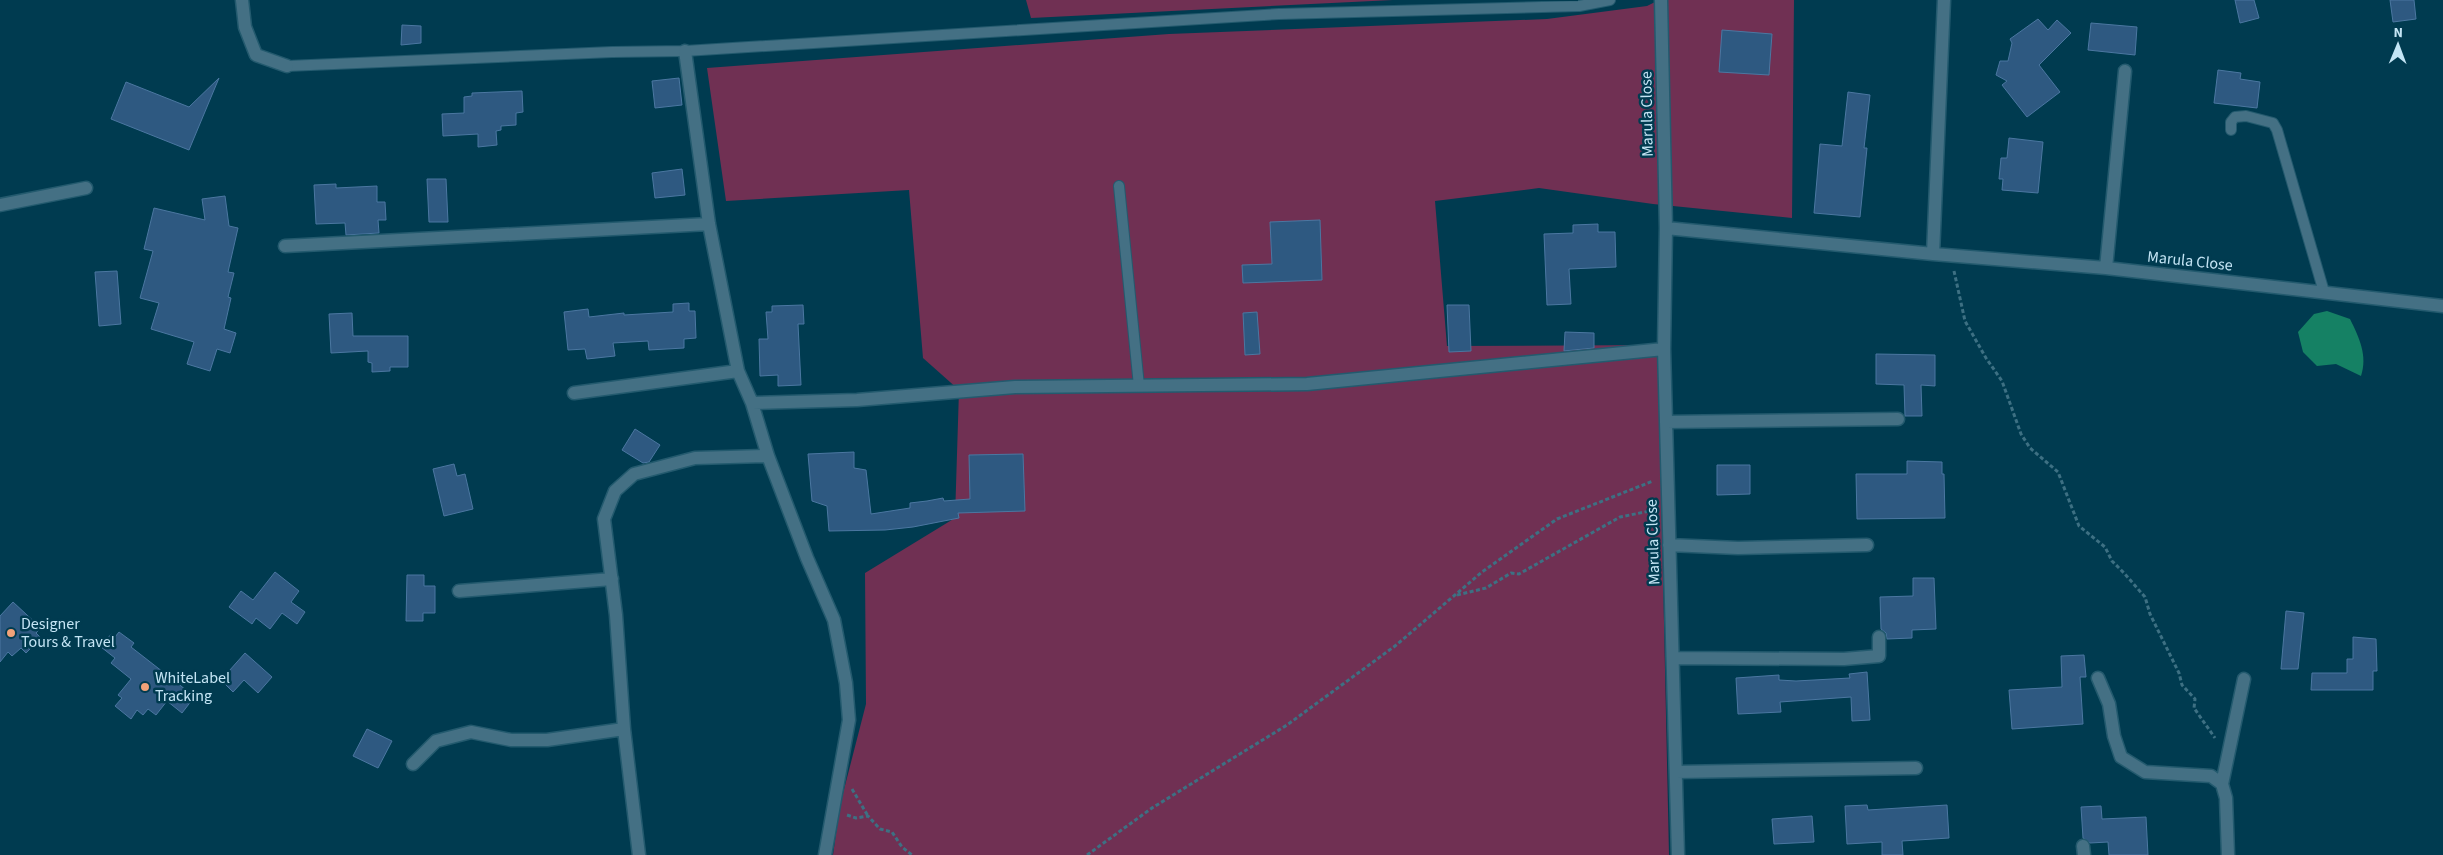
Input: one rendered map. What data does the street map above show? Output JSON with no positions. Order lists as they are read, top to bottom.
{
  "streets": {
    "street": ["Marula Close"]
  },
  "places": ["Designer Tours & Travel", "WhiteLabel Tracking"],
  "north": "top"
}
